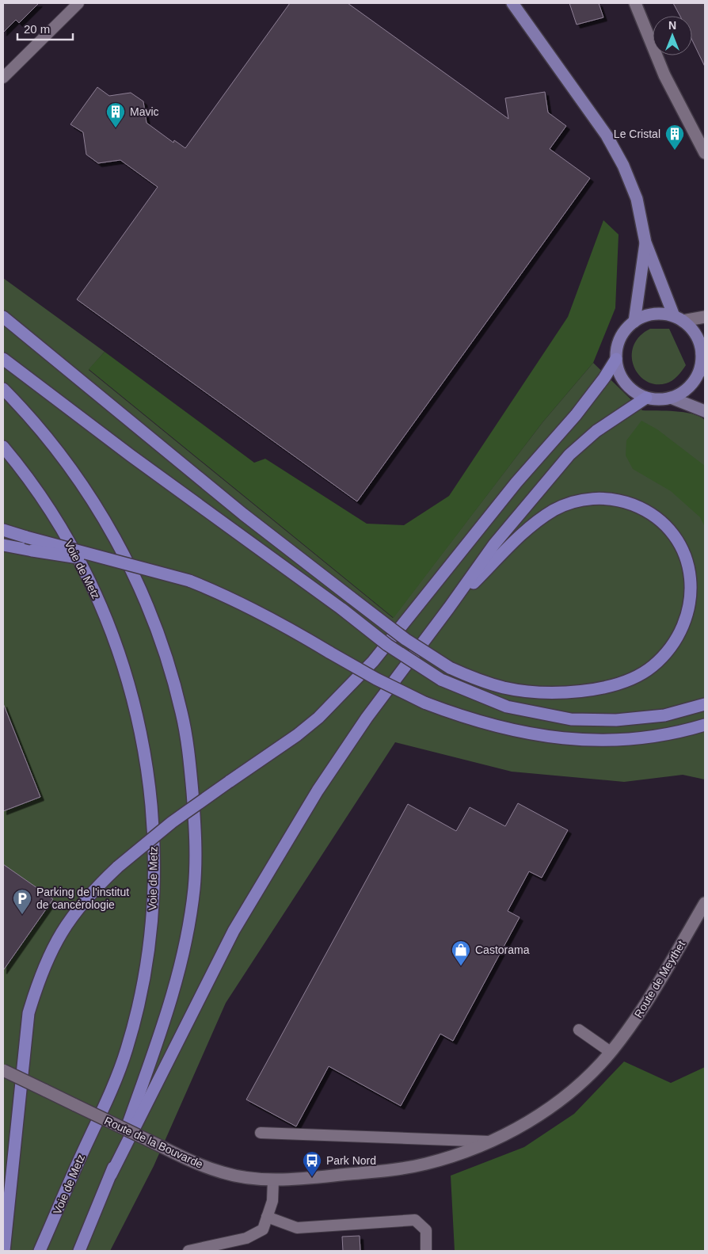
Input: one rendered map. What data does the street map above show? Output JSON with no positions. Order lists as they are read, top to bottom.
{
  "streets": {
    "highway": ["Voie de Metz"],
    "street": ["Route de Meythet", "Route de la Bouvarde"]
  },
  "crossings": [
    ["Route de Meythet", "Route de la Bouvarde"]
  ],
  "places": {
    "building": ["Mavic", "Le Cristal"],
    "parking": ["Parking de l'institut de cancérologie"],
    "shop": ["Castorama"],
    "bus stop": ["Park Nord"]
  },
  "scale_bar": "20 m",
  "north": "top"
}
